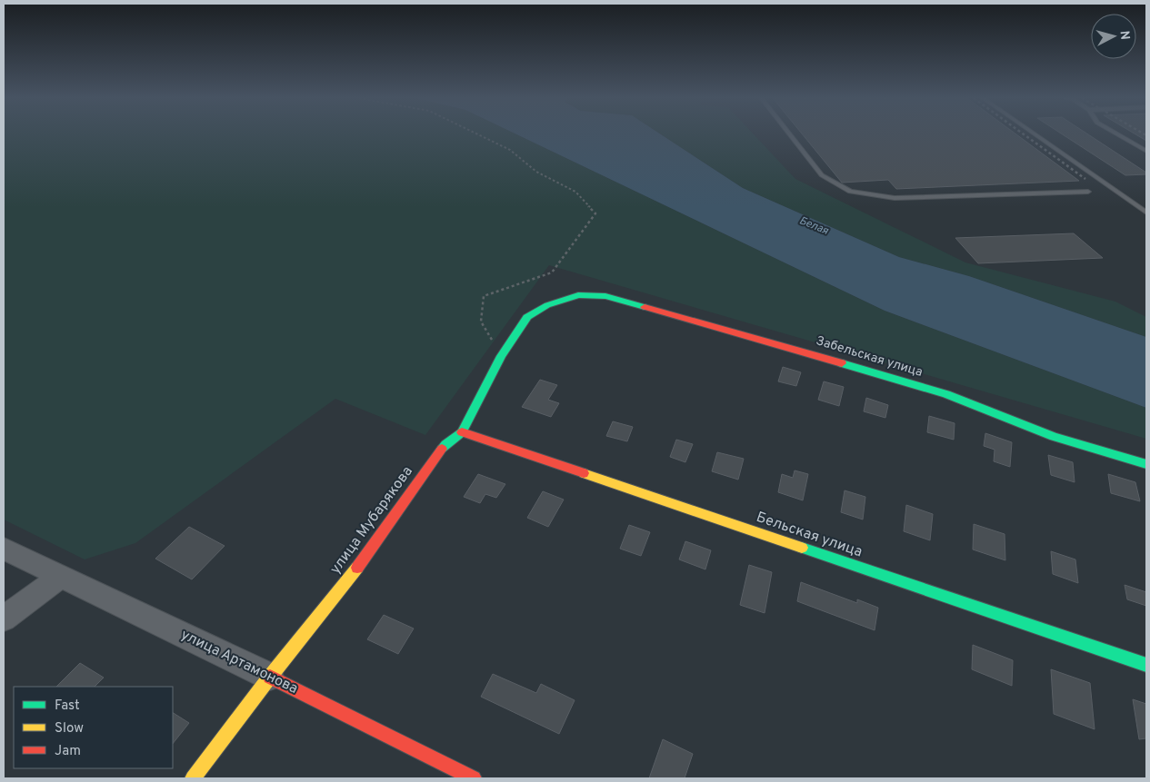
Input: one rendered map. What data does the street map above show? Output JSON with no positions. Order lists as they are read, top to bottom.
{
  "streets": {
    "street": [
      "Забельская улица",
      "улица Мубарякова",
      "Бельская улица",
      "улица Артамонова"
    ]
  },
  "crossings": [
    ["Забельская улица", "улица Мубарякова"],
    ["улица Мубарякова", "Бельская улица"],
    ["улица Мубарякова", "улица Артамонова"]
  ],
  "water": ["Белая"],
  "legend": ["Fast", "Slow", "Jam"],
  "north": "right"
}
